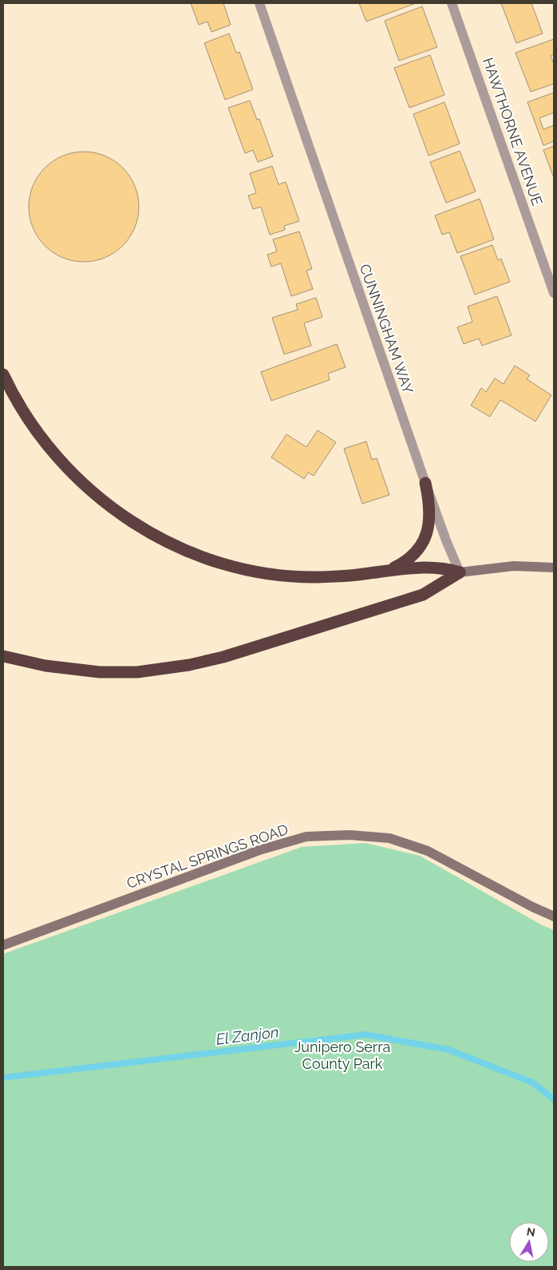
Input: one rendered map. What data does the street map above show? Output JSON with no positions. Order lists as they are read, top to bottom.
{
  "streets": {
    "street": ["HAWTHORNE AVENUE", "CUNNINGHAM WAY", "CRYSTAL SPRINGS ROAD"]
  },
  "water": ["El Zanjon"],
  "parks": ["Junipero Serra County Park"],
  "north": "top"
}
